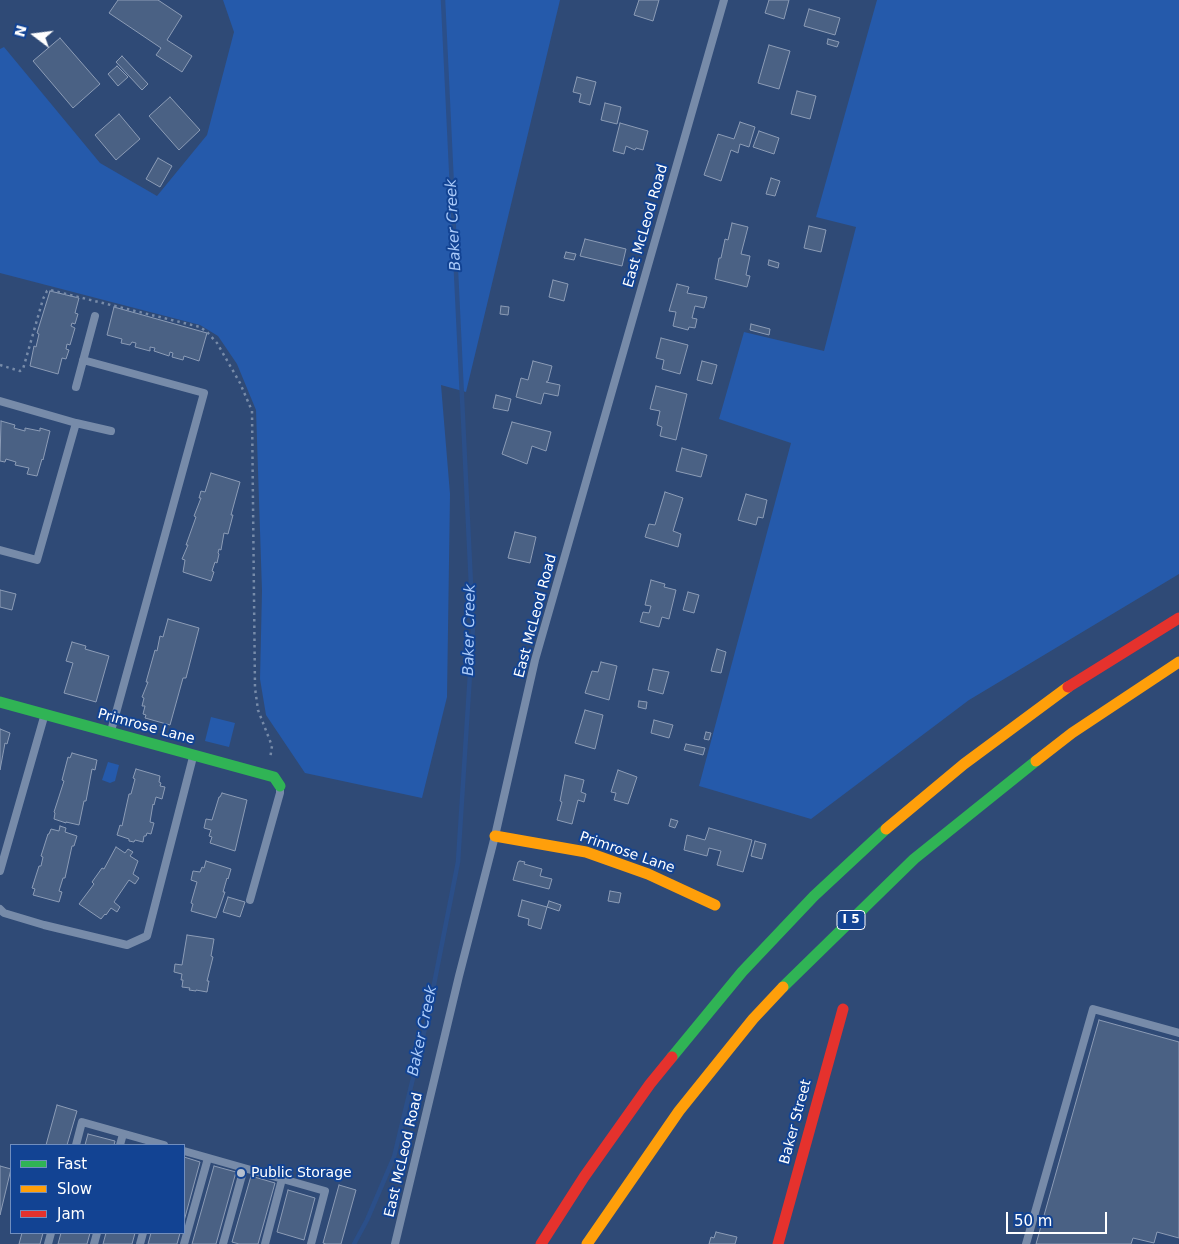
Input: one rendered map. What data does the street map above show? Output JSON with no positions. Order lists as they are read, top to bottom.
{
  "streets": {
    "main road": ["Primrose Lane", "I 5", "Baker Street"],
    "lane": ["East McLeod Road"]
  },
  "crossings": [
    ["East McLeod Road", "Primrose Lane"]
  ],
  "water": ["Baker Creek"],
  "places": ["Public Storage"],
  "legend": ["Fast", "Slow", "Jam"],
  "scale_bar": "50 m",
  "north": "left"
}
